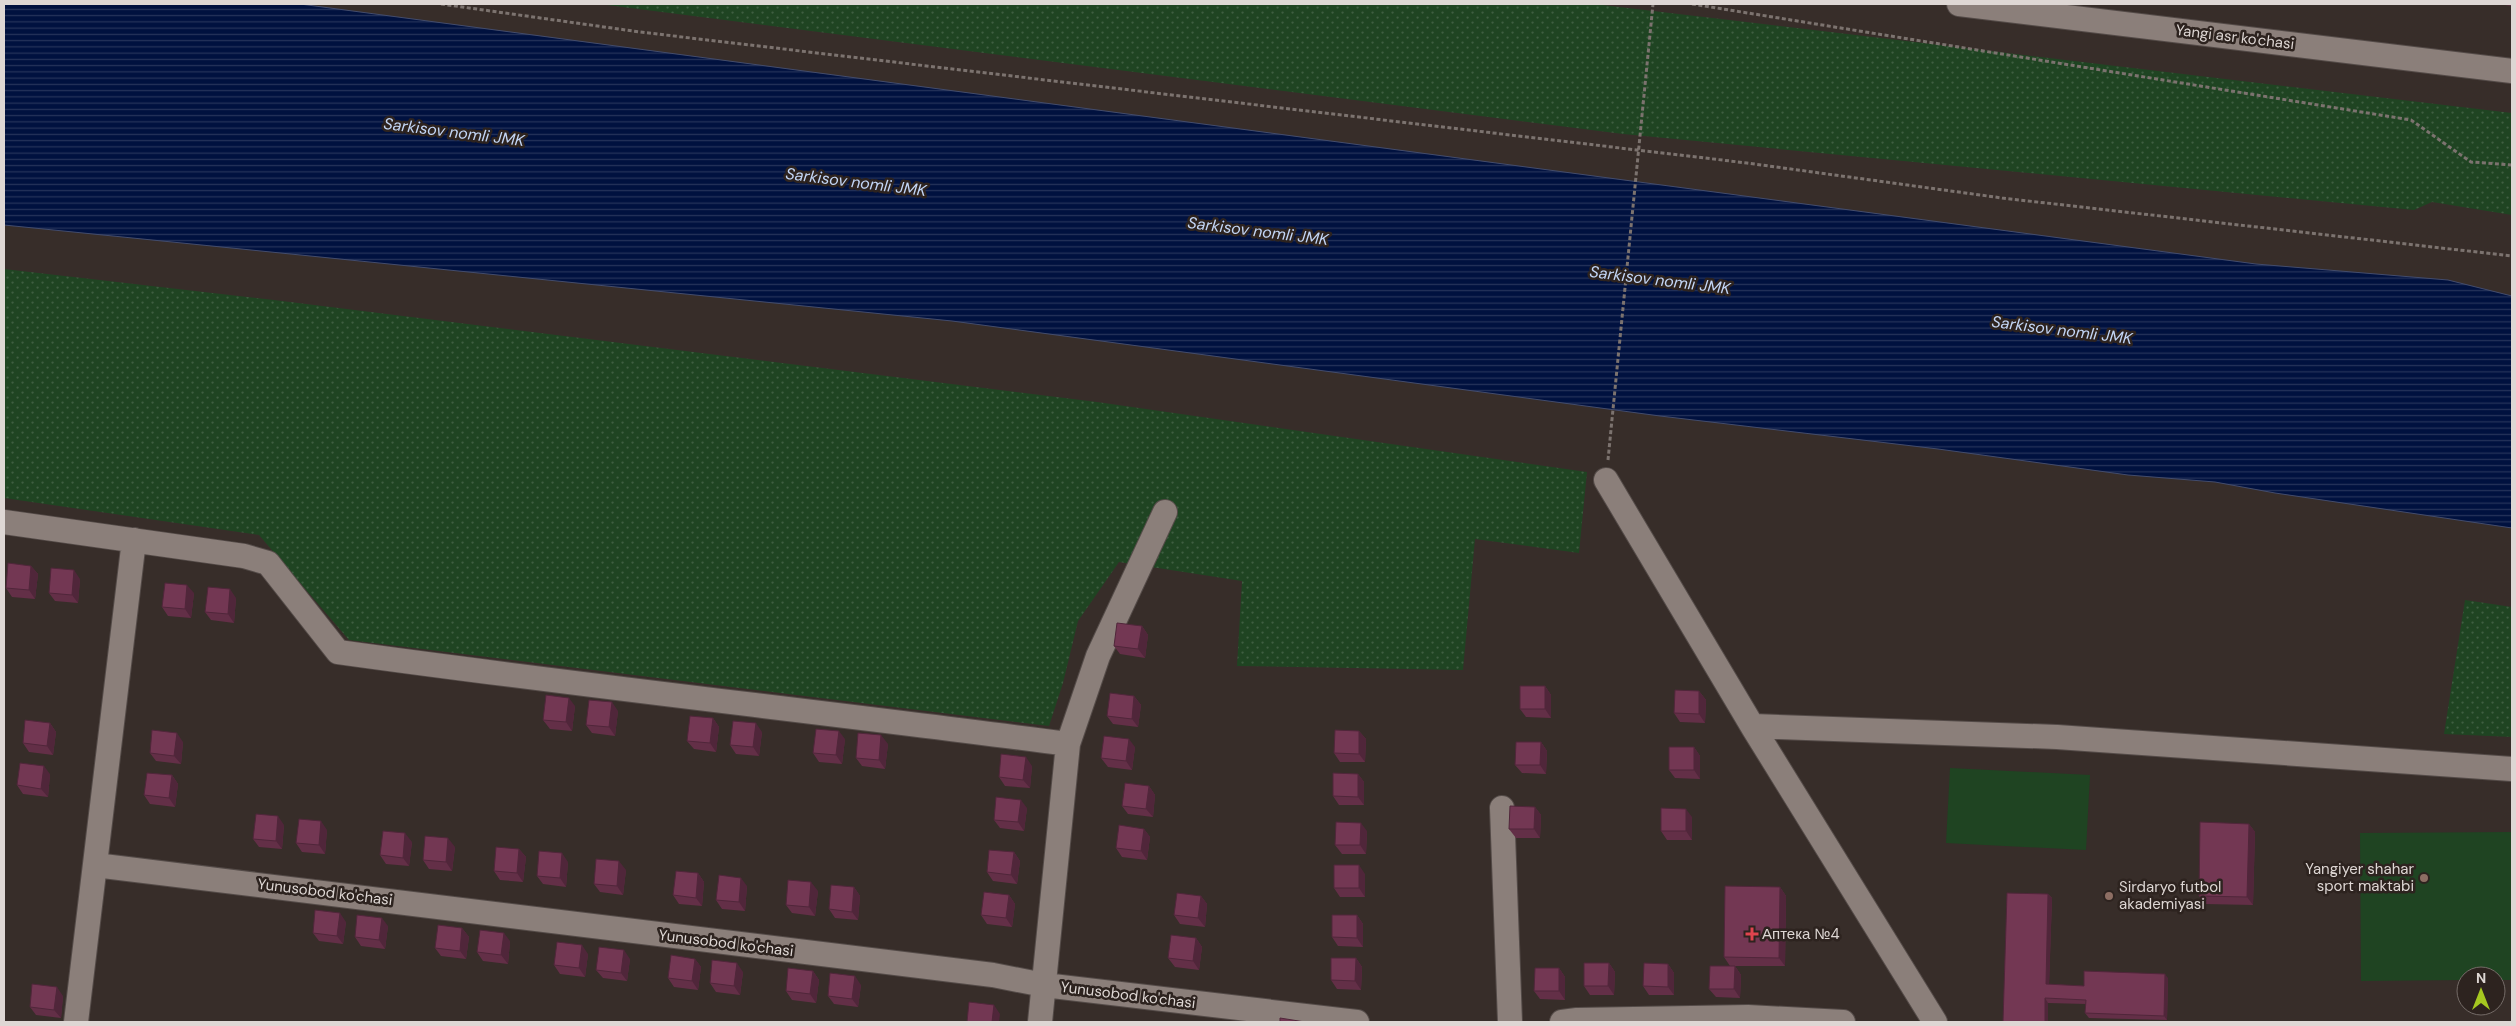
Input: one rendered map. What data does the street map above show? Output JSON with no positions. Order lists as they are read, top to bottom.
{
  "streets": {
    "street": ["Yangi asr ko'chasi", "Yunusobod ko'chasi"]
  },
  "water": ["Sarkisov nomli JMK"],
  "places": {
    "other": ["Yangiyer shahar sport maktabi", "Sirdaryo futbol akademiyasi"],
    "health": ["Аптека №4"]
  },
  "north": "top"
}
